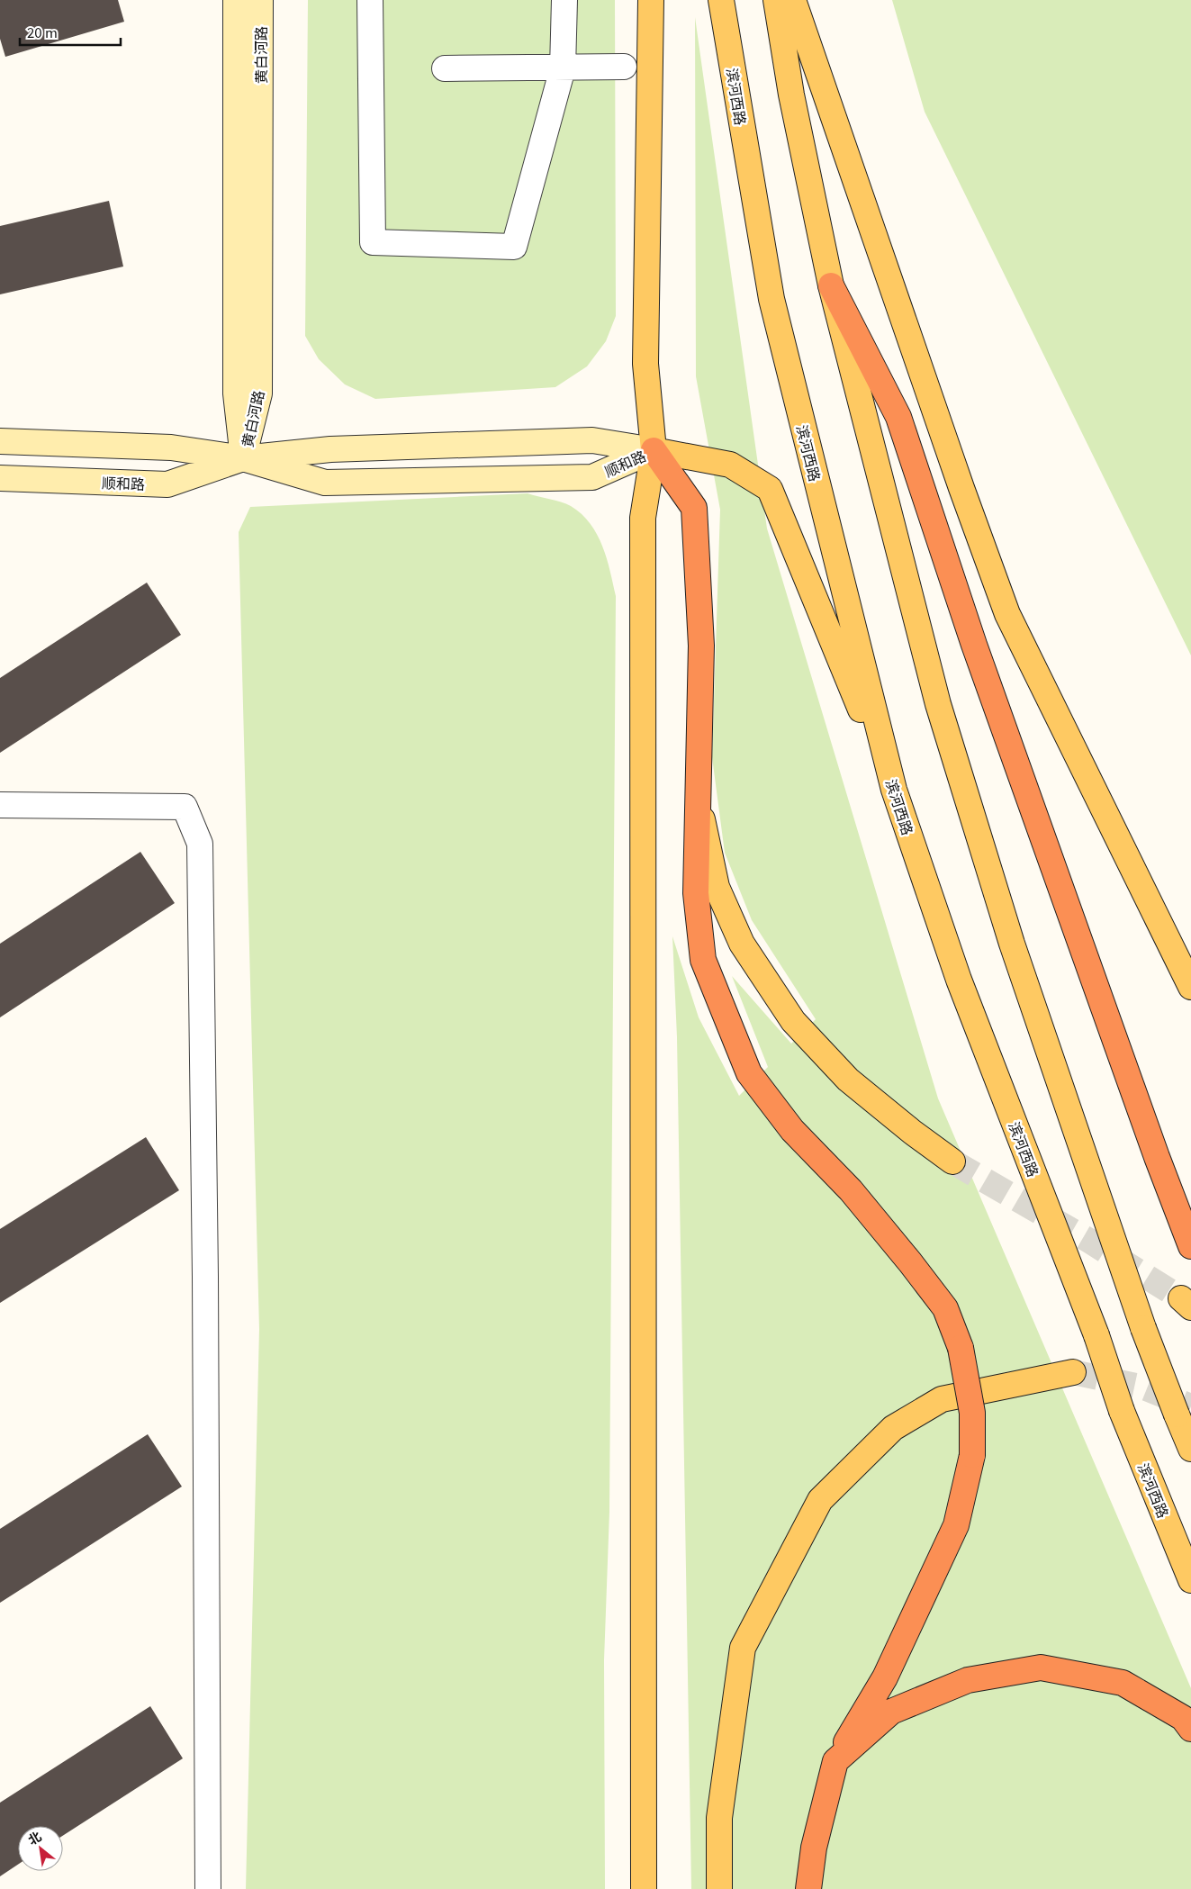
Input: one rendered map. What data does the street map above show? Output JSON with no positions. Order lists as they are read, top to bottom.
{
  "streets": {
    "main road": ["滨河西路"],
    "street": ["黄白河路", "顺和路"]
  },
  "crossings": [
    ["黄白河路", "顺和路"]
  ],
  "scale_bar": "20 m",
  "north": "top left"
}
